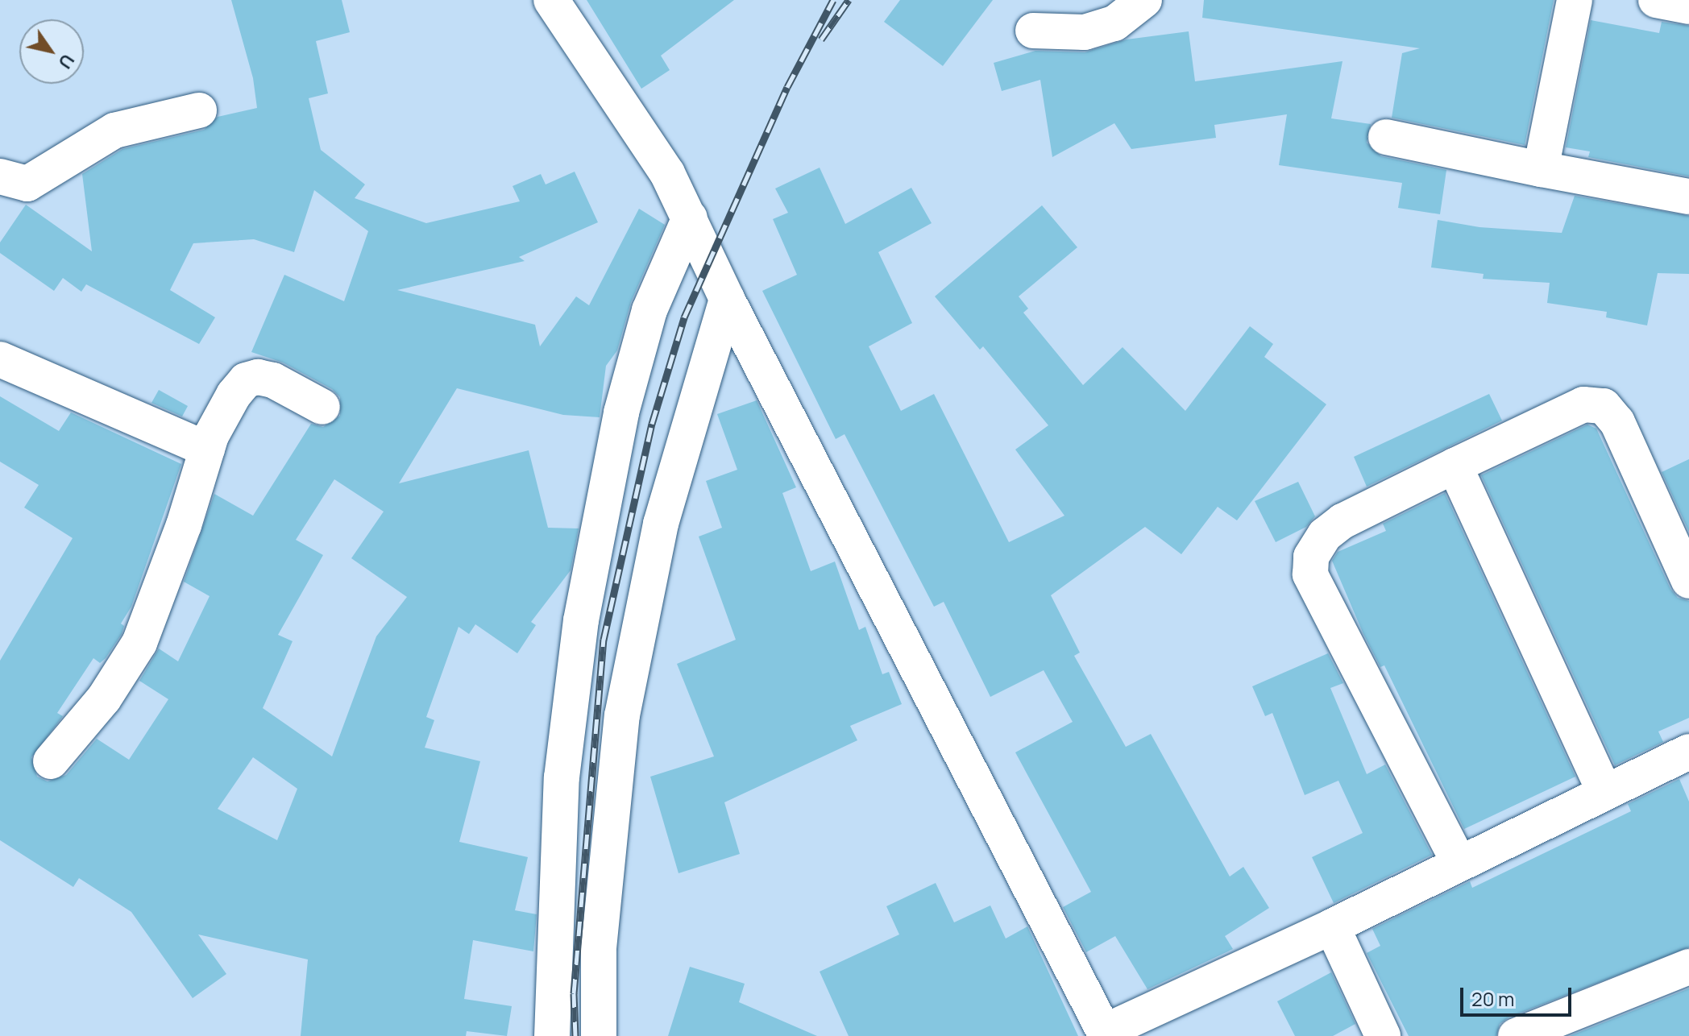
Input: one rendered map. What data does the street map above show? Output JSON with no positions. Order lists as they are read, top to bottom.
{
  "scale_bar": "20 m",
  "north": "bottom right"
}
